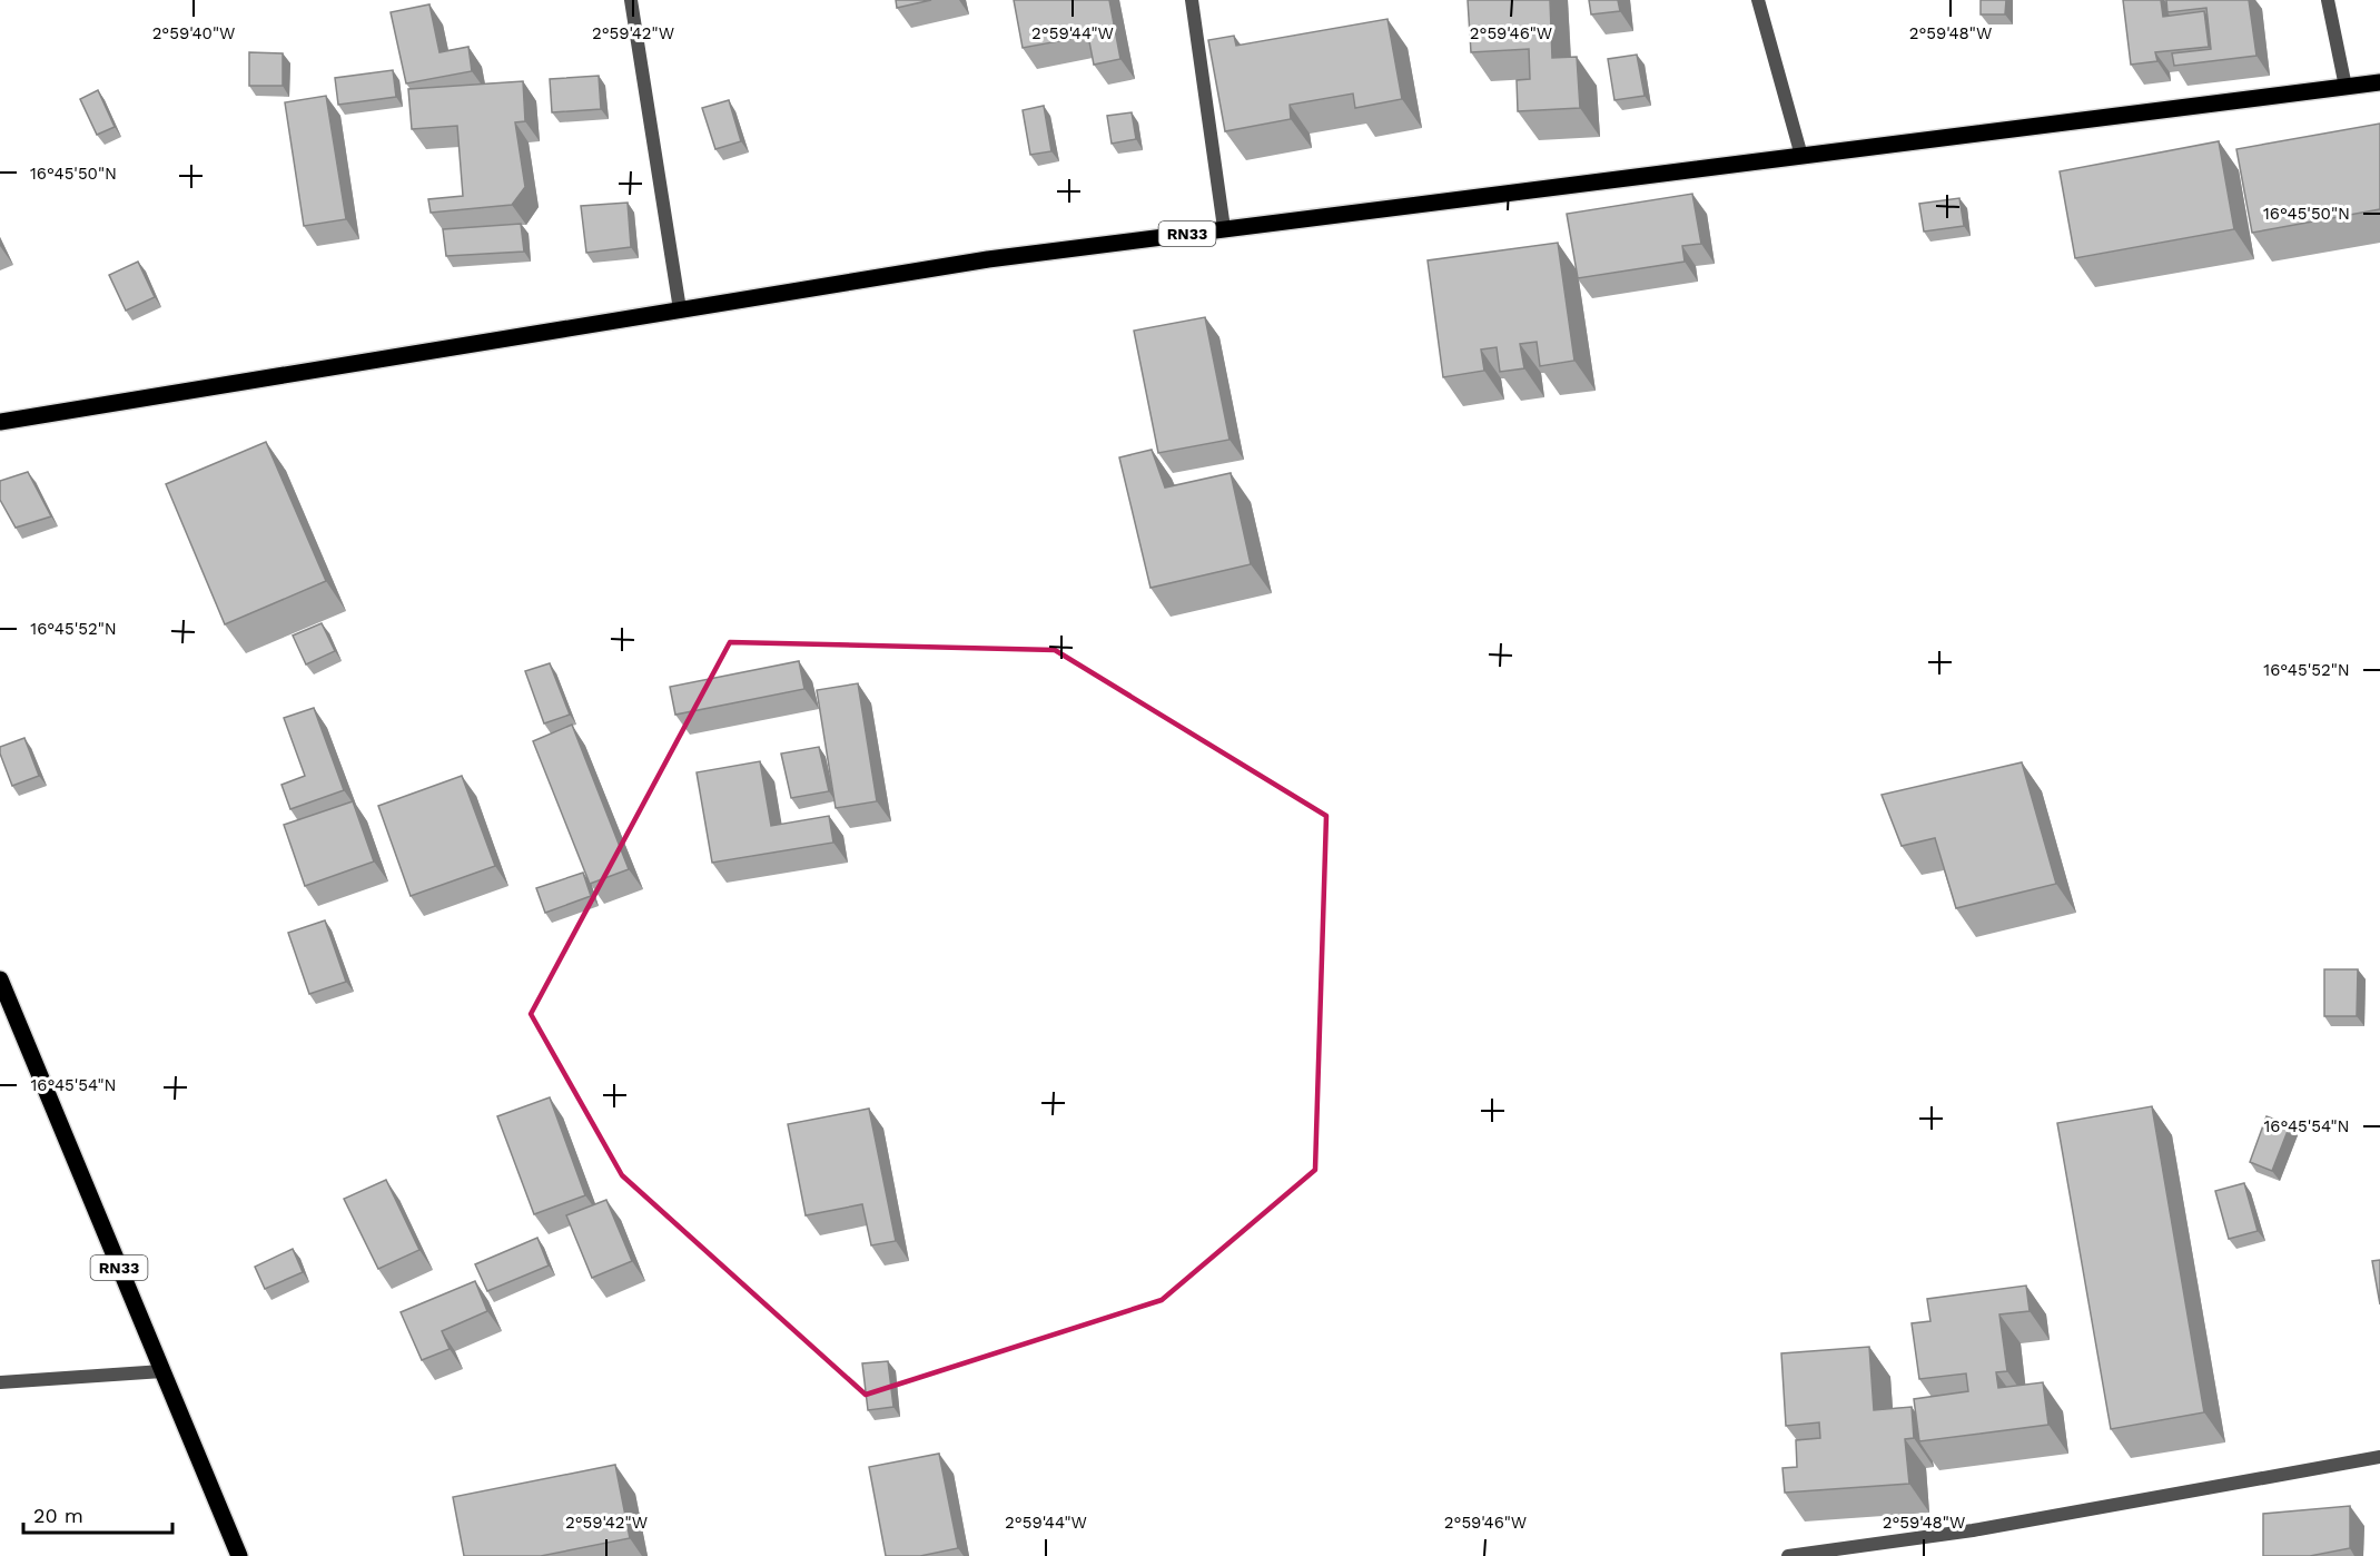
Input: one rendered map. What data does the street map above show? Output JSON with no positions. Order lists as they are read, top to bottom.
{
  "streets": {
    "main road": ["RN33"]
  },
  "scale_bar": "20 m",
  "coordinates": [
    "2°59'40\"W",
    "2°59'42\"W",
    "2°59'44\"W",
    "2°59'46\"W",
    "2°59'48\"W",
    "16°45'50\"N",
    "16°45'52\"N",
    "16°45'54\"N"
  ]
}
